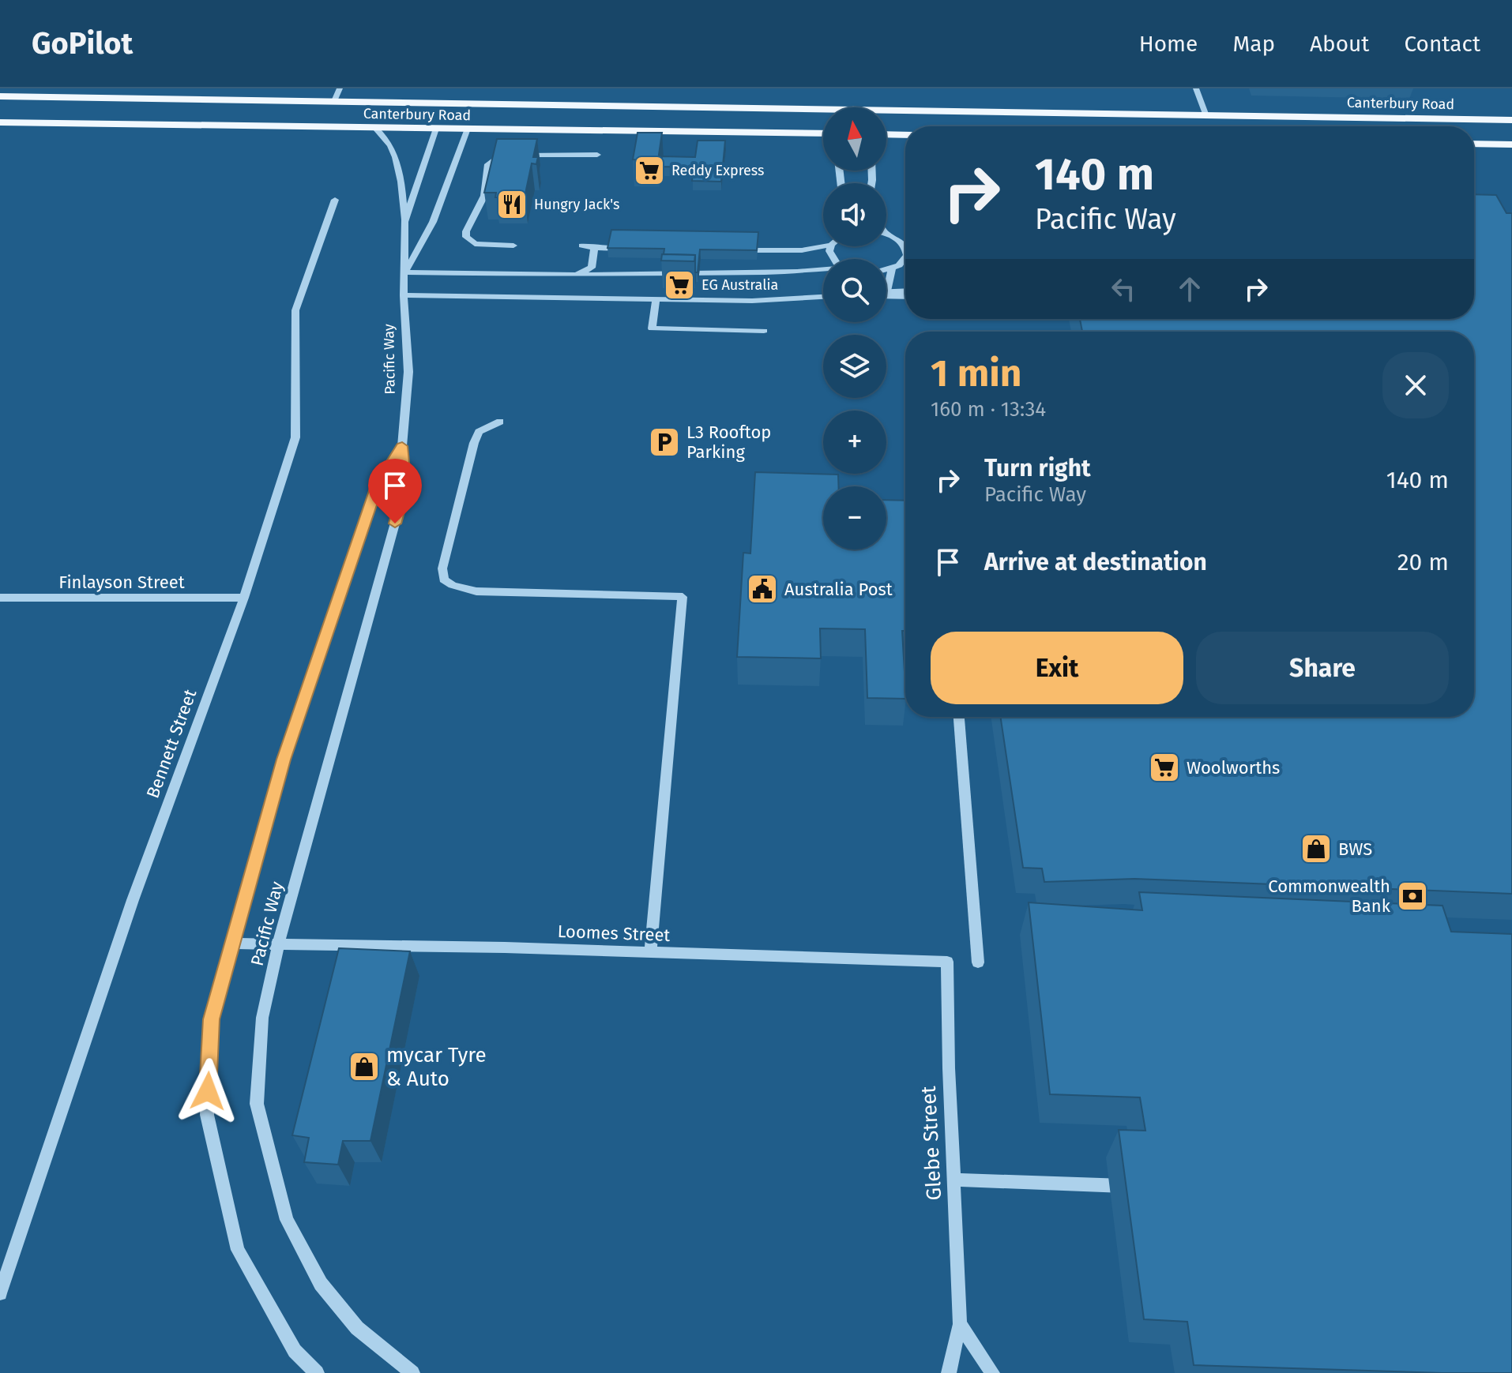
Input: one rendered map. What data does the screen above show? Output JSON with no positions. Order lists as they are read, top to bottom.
{
  "streets": {
    "main road": ["Canterbury Road"],
    "street": [
      "Pacific Way",
      "Finlayson Street",
      "Bennett Street",
      "Loomes Street",
      "Glebe Street"
    ]
  },
  "crossings": [
    ["Canterbury Road", "Pacific Way"],
    ["Pacific Way", "Loomes Street"],
    ["Finlayson Street", "Bennett Street"],
    ["Loomes Street", "Glebe Street"]
  ],
  "places": {
    "supermarket": ["Reddy Express", "EG Australia", "Woolworths"],
    "restaurant": ["Hungry Jack's"],
    "parking": ["L3 Rooftop Parking"],
    "public building": ["Australia Post"],
    "shop": ["BWS", "mycar Tyre & Auto"],
    "bank": ["Commonwealth Bank"]
  },
  "north": "top",
  "page": {
    "header": "GoPilot",
    "nav": [
      "Home",
      "Map",
      "About",
      "Contact"
    ],
    "map_buttons": ["+", "−"],
    "turn": ["140 m", "Pacific Way"],
    "heading": ["1 min", "160 m · 13:34"],
    "list": [
      {
        "name": "Turn right",
        "note": "Pacific Way",
        "value": "140 m"
      },
      {
        "name": "Arrive at destination",
        "value": "20 m"
      }
    ],
    "buttons": ["Exit", "Share"]
  }
}
